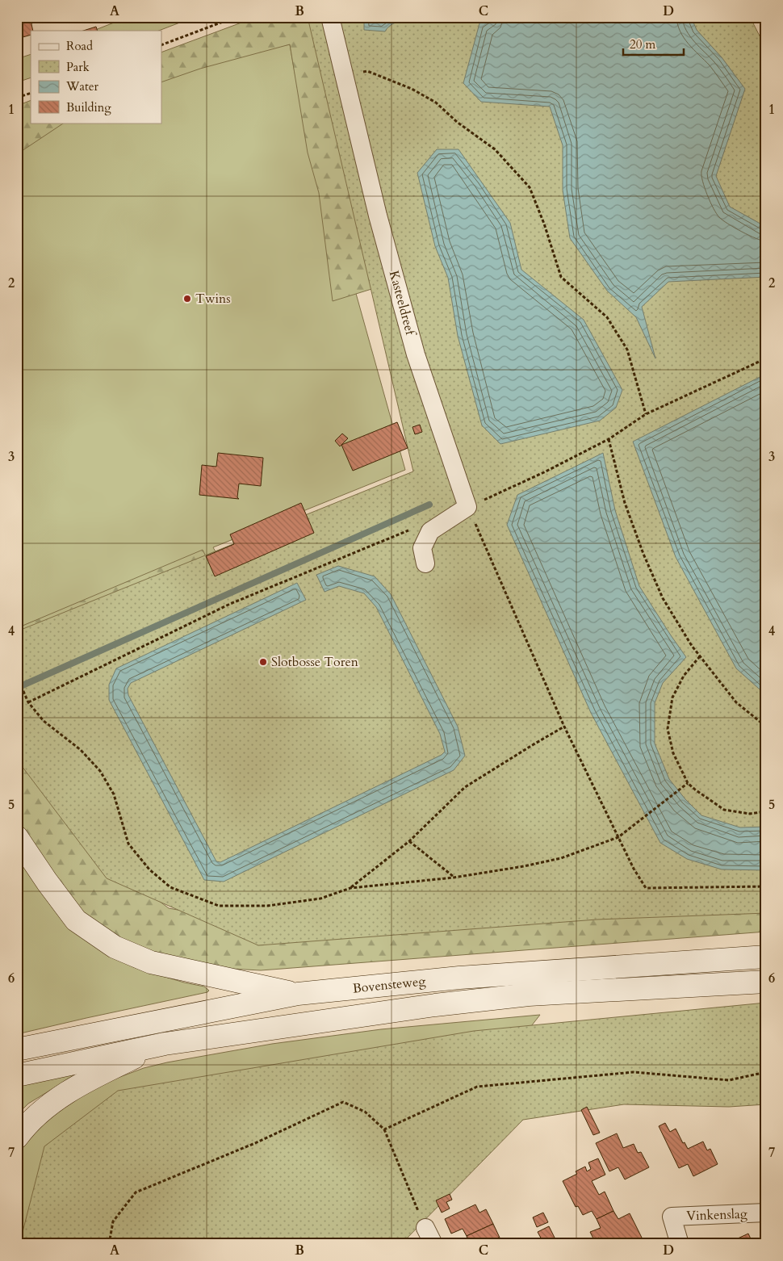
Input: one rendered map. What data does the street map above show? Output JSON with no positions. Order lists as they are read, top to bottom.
{
  "streets": {
    "main road": ["Bovensteweg"],
    "street": ["Kasteeldreef", "Vinkenslag"]
  },
  "places": ["Twins", "Slotbosse Toren"],
  "legend": [
    "Road",
    "Park",
    "Water",
    "Building"
  ],
  "scale_bar": "20 m",
  "grid": {
    "columns": [
      "A",
      "B",
      "C",
      "D"
    ],
    "rows": [
      "1",
      "2",
      "3",
      "4",
      "5",
      "6",
      "7"
    ]
  }
}
